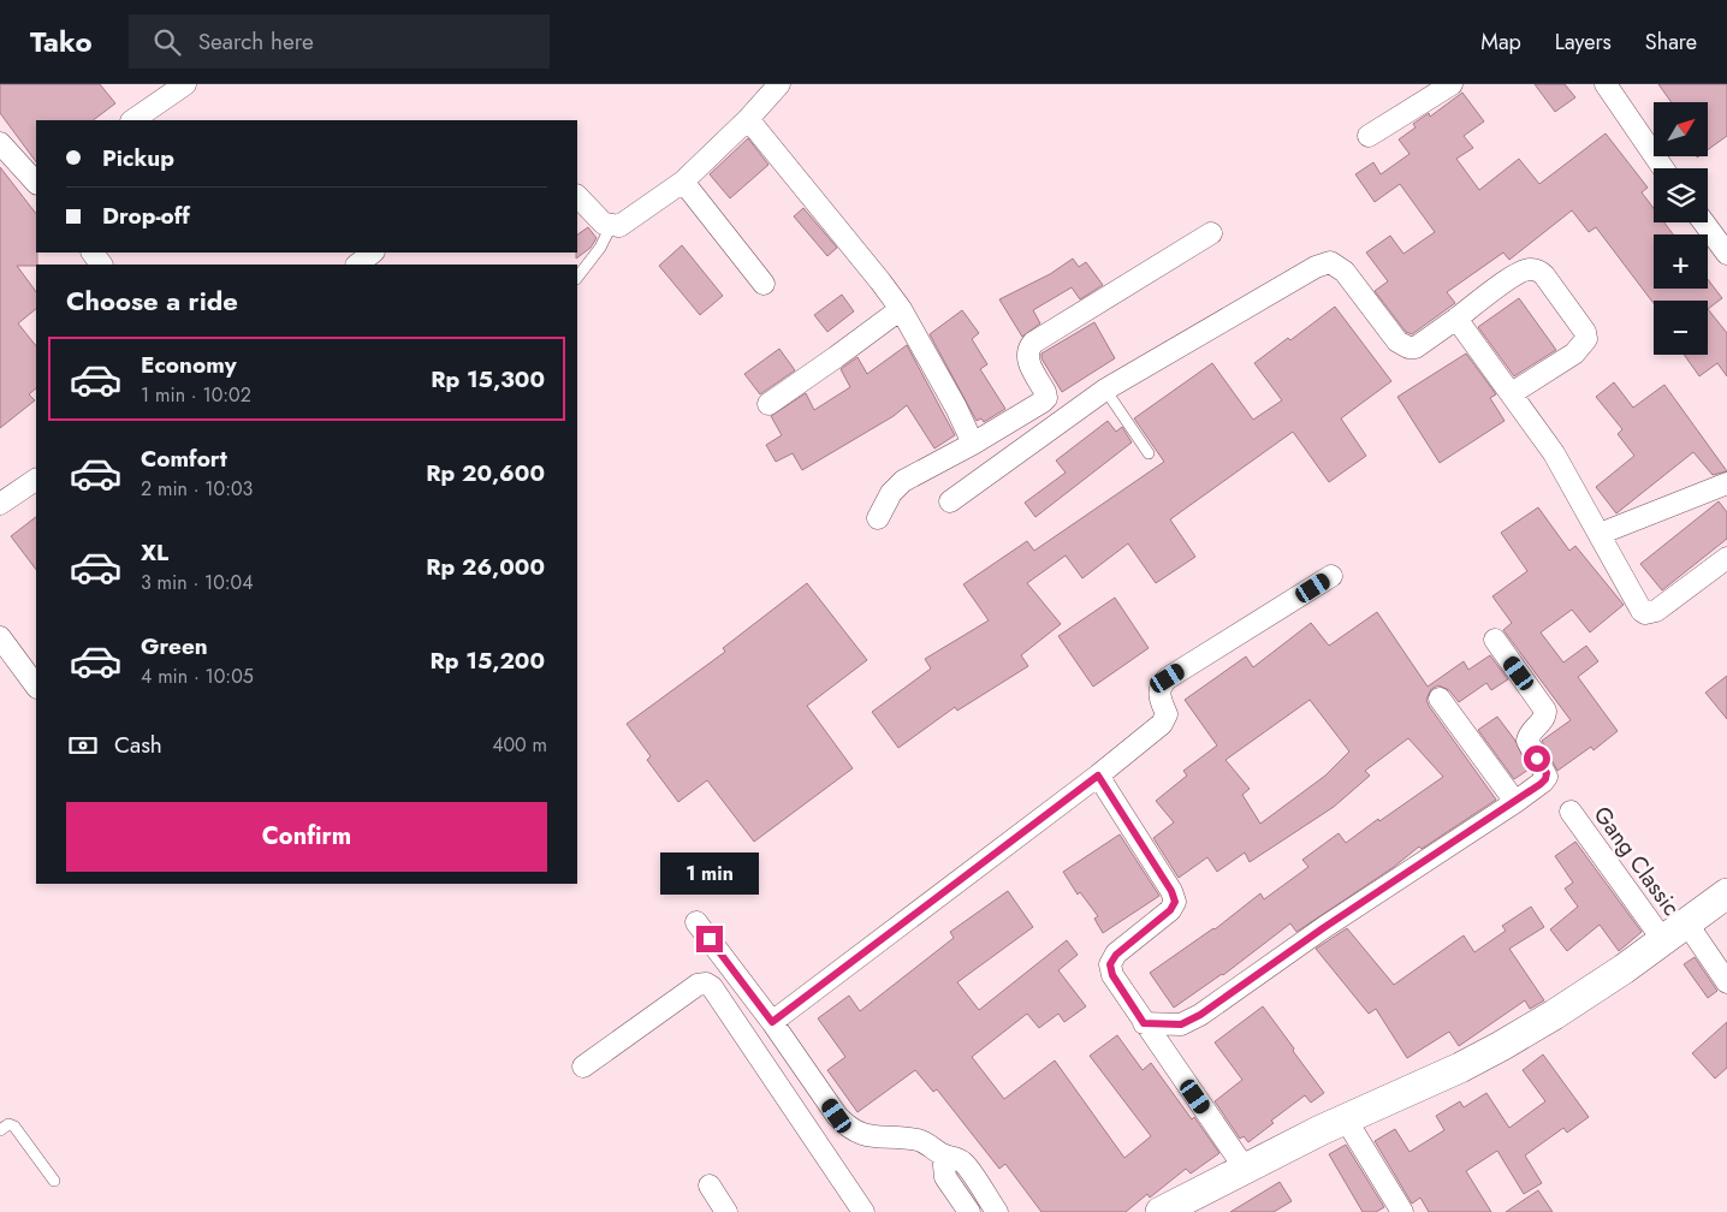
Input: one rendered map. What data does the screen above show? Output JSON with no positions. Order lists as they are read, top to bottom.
{
  "streets": {
    "street": ["Gang Classic"]
  },
  "north": "top right",
  "page": {
    "header": "Tako",
    "search": "Search here",
    "nav": ["Map", "Layers", "Share"],
    "map_buttons": ["+", "−"],
    "banner": ["Pickup", "Drop-off"],
    "heading": "Choose a ride",
    "list": [
      {
        "name": "Economy",
        "note": "1 min · 10:02",
        "value": "Rp 15,300"
      },
      {
        "name": "Comfort",
        "note": "2 min · 10:03",
        "value": "Rp 20,600"
      },
      {
        "name": "XL",
        "note": "3 min · 10:04",
        "value": "Rp 26,000"
      },
      {
        "name": "Green",
        "note": "4 min · 10:05",
        "value": "Rp 15,200"
      }
    ],
    "pay": ["Cash", "400 m"],
    "buttons": "Confirm",
    "bubble": "1 min"
  }
}
